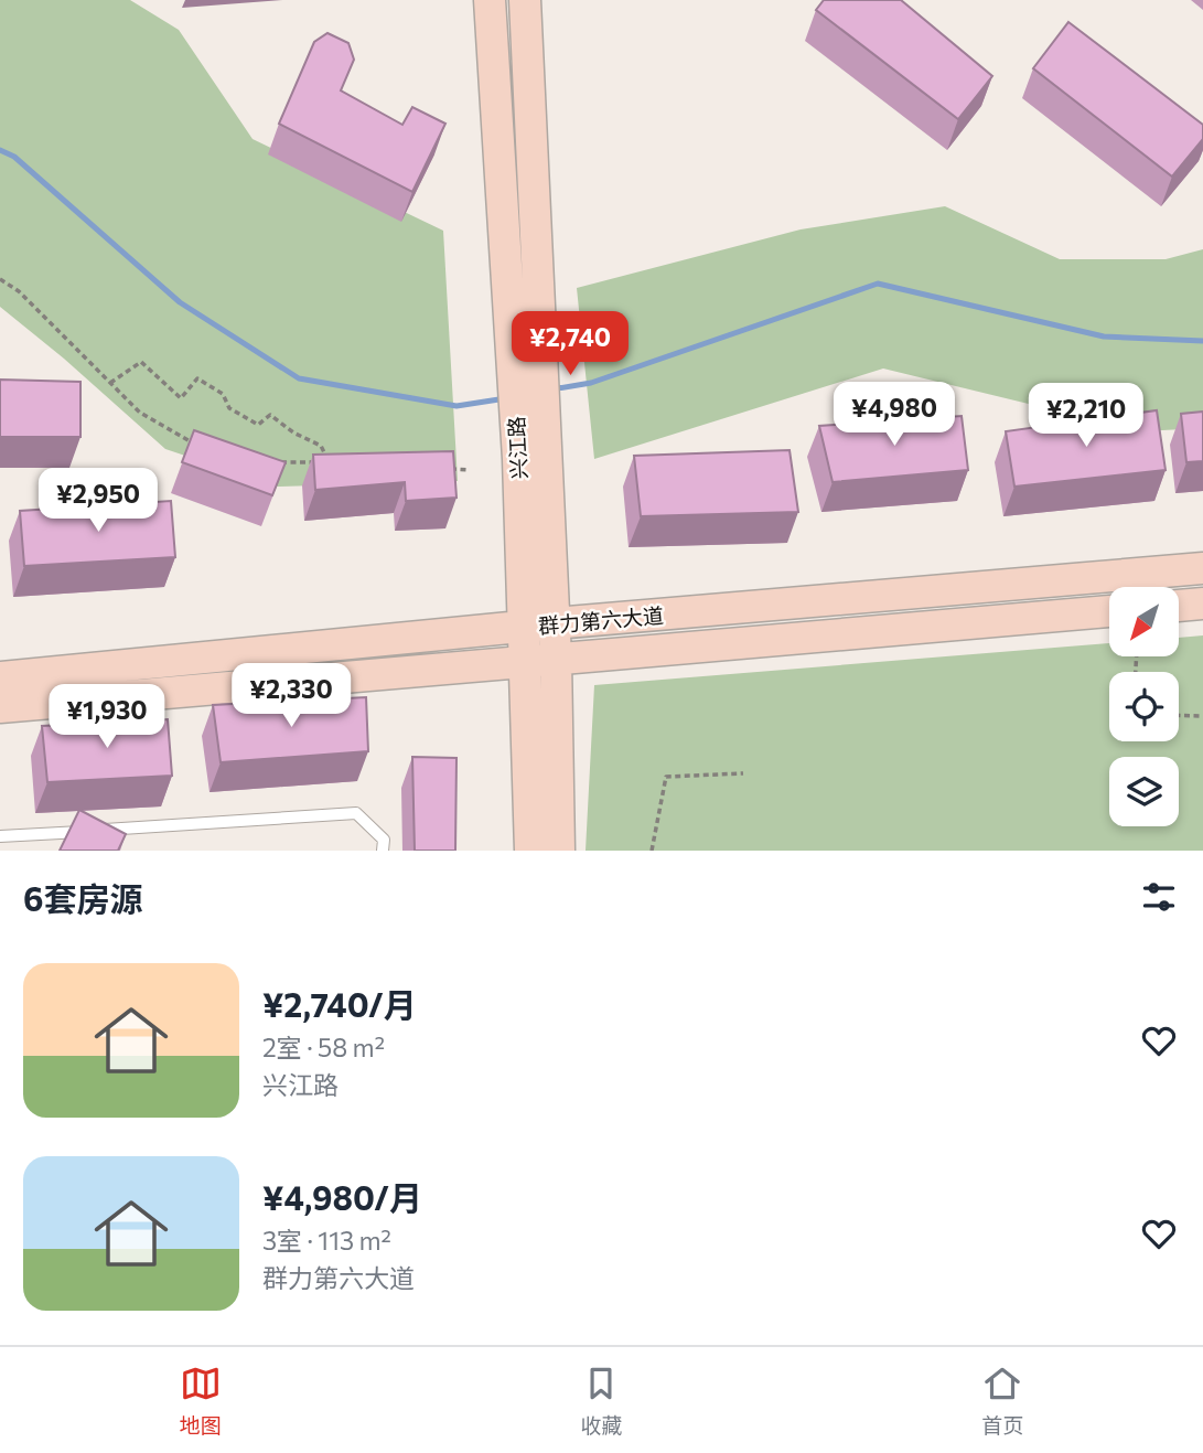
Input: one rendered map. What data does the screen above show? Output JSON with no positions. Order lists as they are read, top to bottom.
{
  "streets": {
    "main road": ["兴江路", "群力第六大道"]
  },
  "crossings": [
    ["兴江路", "群力第六大道"]
  ],
  "north": "bottom left",
  "page": {
    "price": [
      "¥2,740",
      "¥4,980",
      "¥2,210",
      "¥2,950",
      "¥2,330",
      "¥1,930"
    ],
    "heading": "6套房源",
    "list": [
      {
        "name": "¥2,740/月",
        "note": "2室 · 58 m² · 兴江路"
      },
      {
        "name": "¥4,980/月",
        "note": "3室 · 113 m² · 群力第六大道"
      }
    ],
    "tabs": ["地图", "收藏", "首页"]
  }
}
